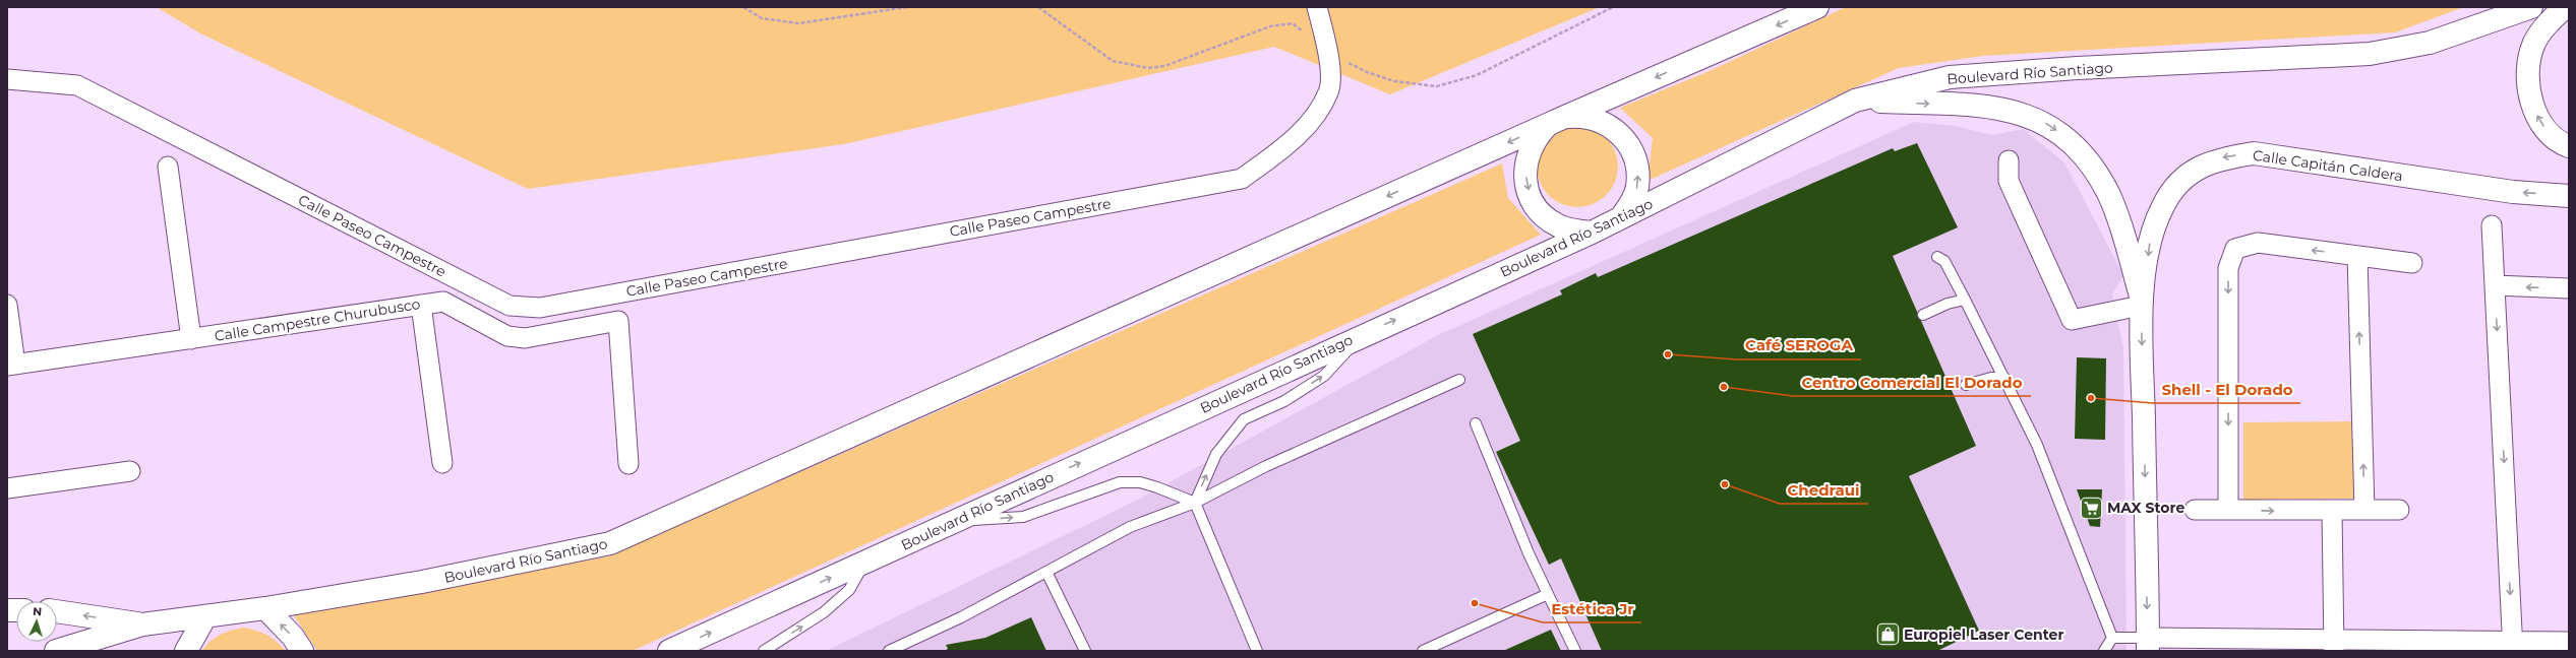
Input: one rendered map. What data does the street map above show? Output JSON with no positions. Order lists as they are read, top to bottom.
{
  "streets": {
    "main road": ["Boulevard Río Santiago", "Calle Capitán Caldera"],
    "street": ["Calle Paseo Campestre", "Calle Campestre Churubusco"]
  },
  "places": {
    "other": [
      "Café SEROGA",
      "Centro Comercial El Dorado",
      "Shell - El Dorado",
      "Chedraui",
      "Estética Jr"
    ],
    "supermarket": ["MAX Store"],
    "shop": ["Europiel Laser Center"]
  },
  "north": "top"
}
